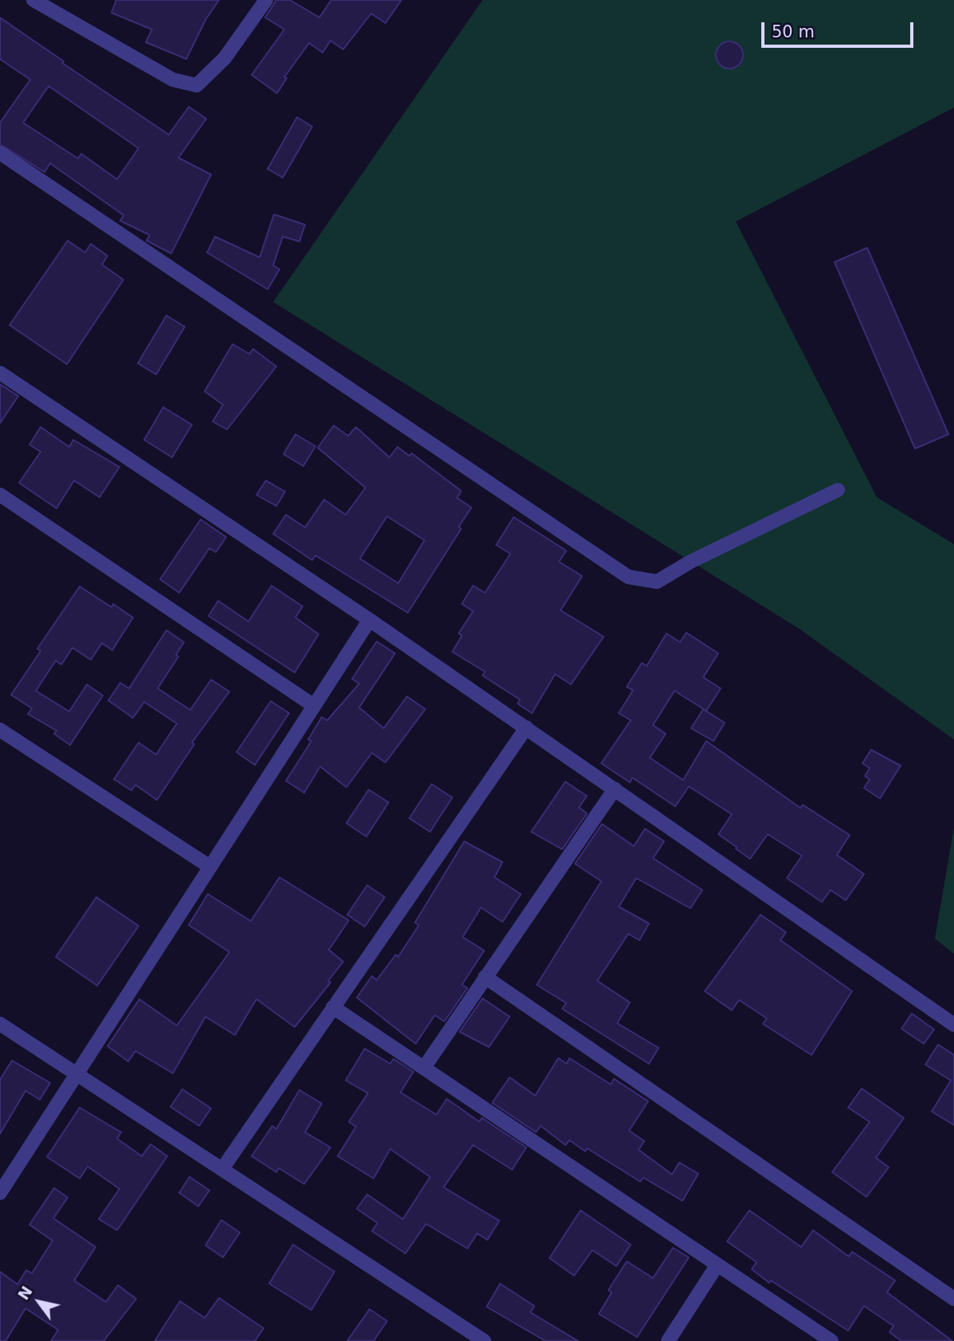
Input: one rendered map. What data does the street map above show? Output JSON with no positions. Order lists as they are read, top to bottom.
{
  "scale_bar": "50 m",
  "north": "top left"
}
